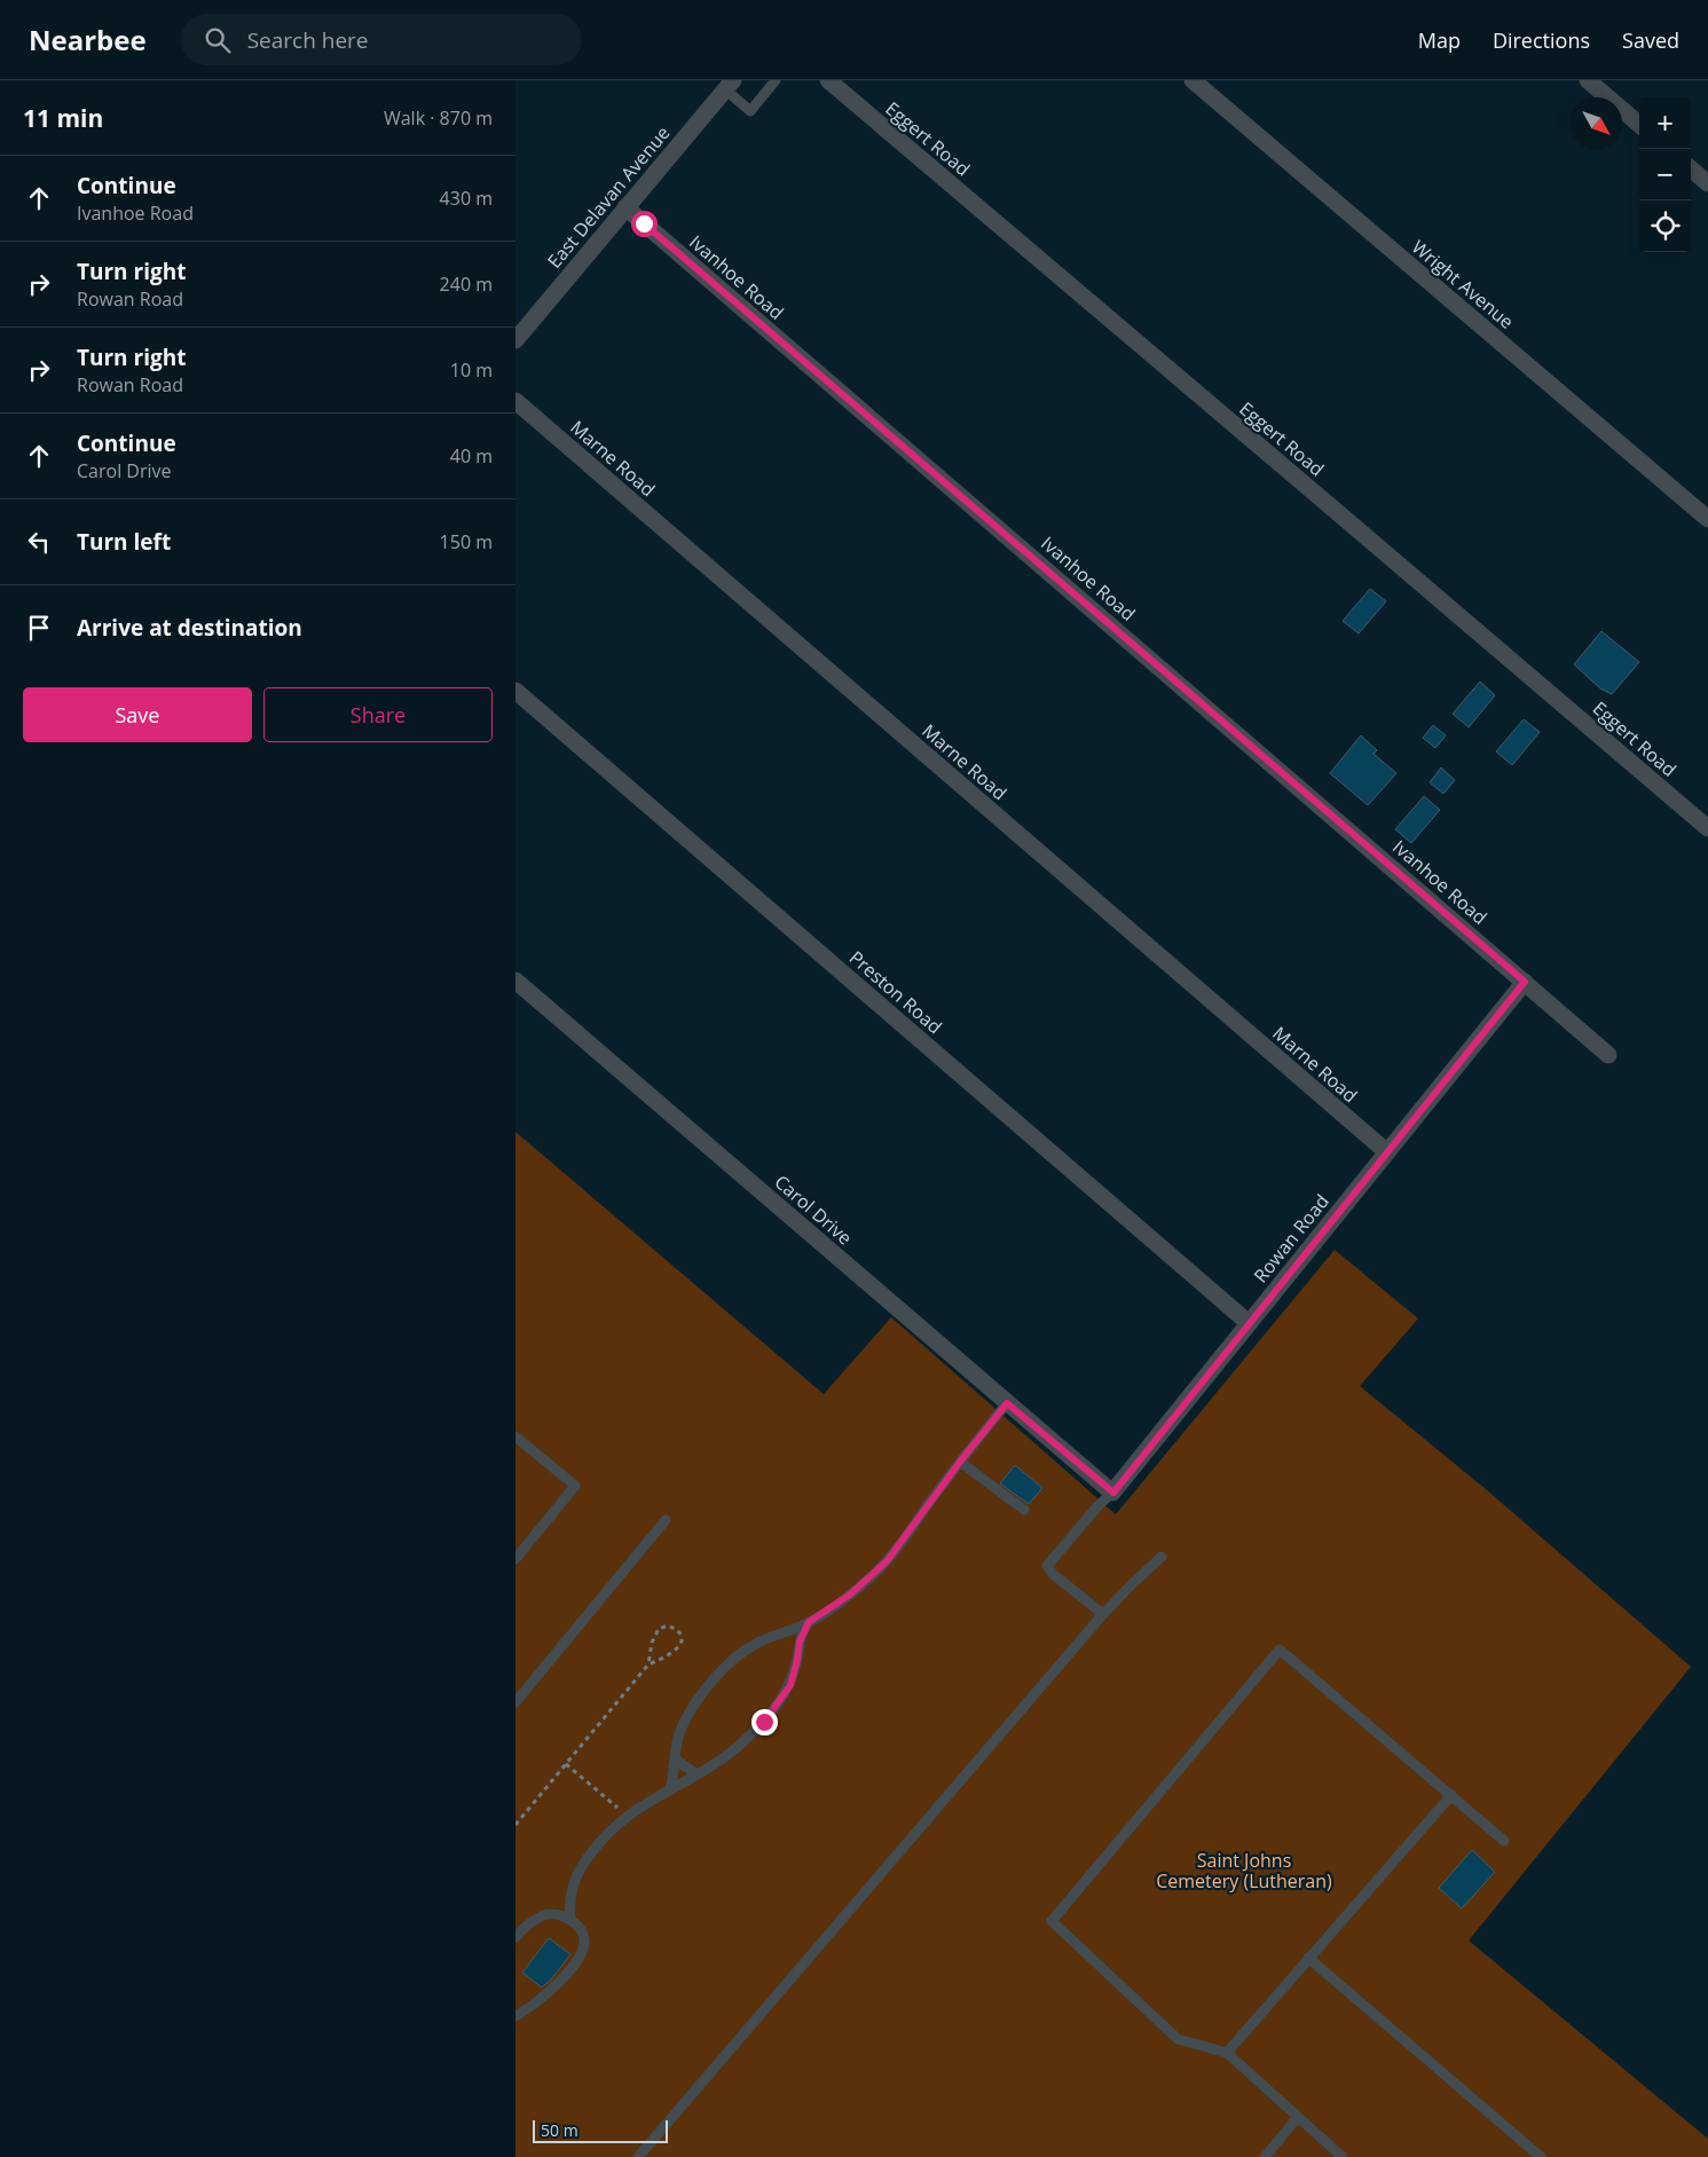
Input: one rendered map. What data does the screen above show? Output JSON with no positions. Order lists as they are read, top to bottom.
{
  "streets": {
    "street": [
      "Eggert Road",
      "East Delavan Avenue",
      "Ivanhoe Road",
      "Wright Avenue",
      "Marne Road",
      "Preston Road",
      "Carol Drive",
      "Rowan Road"
    ]
  },
  "crossings": [
    ["East Delavan Avenue", "Ivanhoe Road"],
    ["Ivanhoe Road", "Rowan Road"],
    ["Marne Road", "Rowan Road"],
    ["Preston Road", "Rowan Road"],
    ["Carol Drive", "Rowan Road"]
  ],
  "parks": ["Saint Johns Cemetery (Lutheran)"],
  "scale_bar": "50 m",
  "north": "bottom right",
  "page": {
    "header": "Nearbee",
    "search": "Search here",
    "nav": ["Map", "Directions", "Saved"],
    "heading": ["11 min", "Walk · 870 m"],
    "map_buttons": ["+", "−"],
    "list": [
      ["Continue", "Ivanhoe Road", "430 m"],
      ["Turn right", "Rowan Road", "240 m"],
      ["Turn right", "Rowan Road", "10 m"],
      ["Continue", "Carol Drive", "40 m"],
      ["Turn left", "150 m"],
      "Arrive at destination"
    ],
    "buttons": ["Save", "Share"],
    "scale": "50 m"
  }
}
